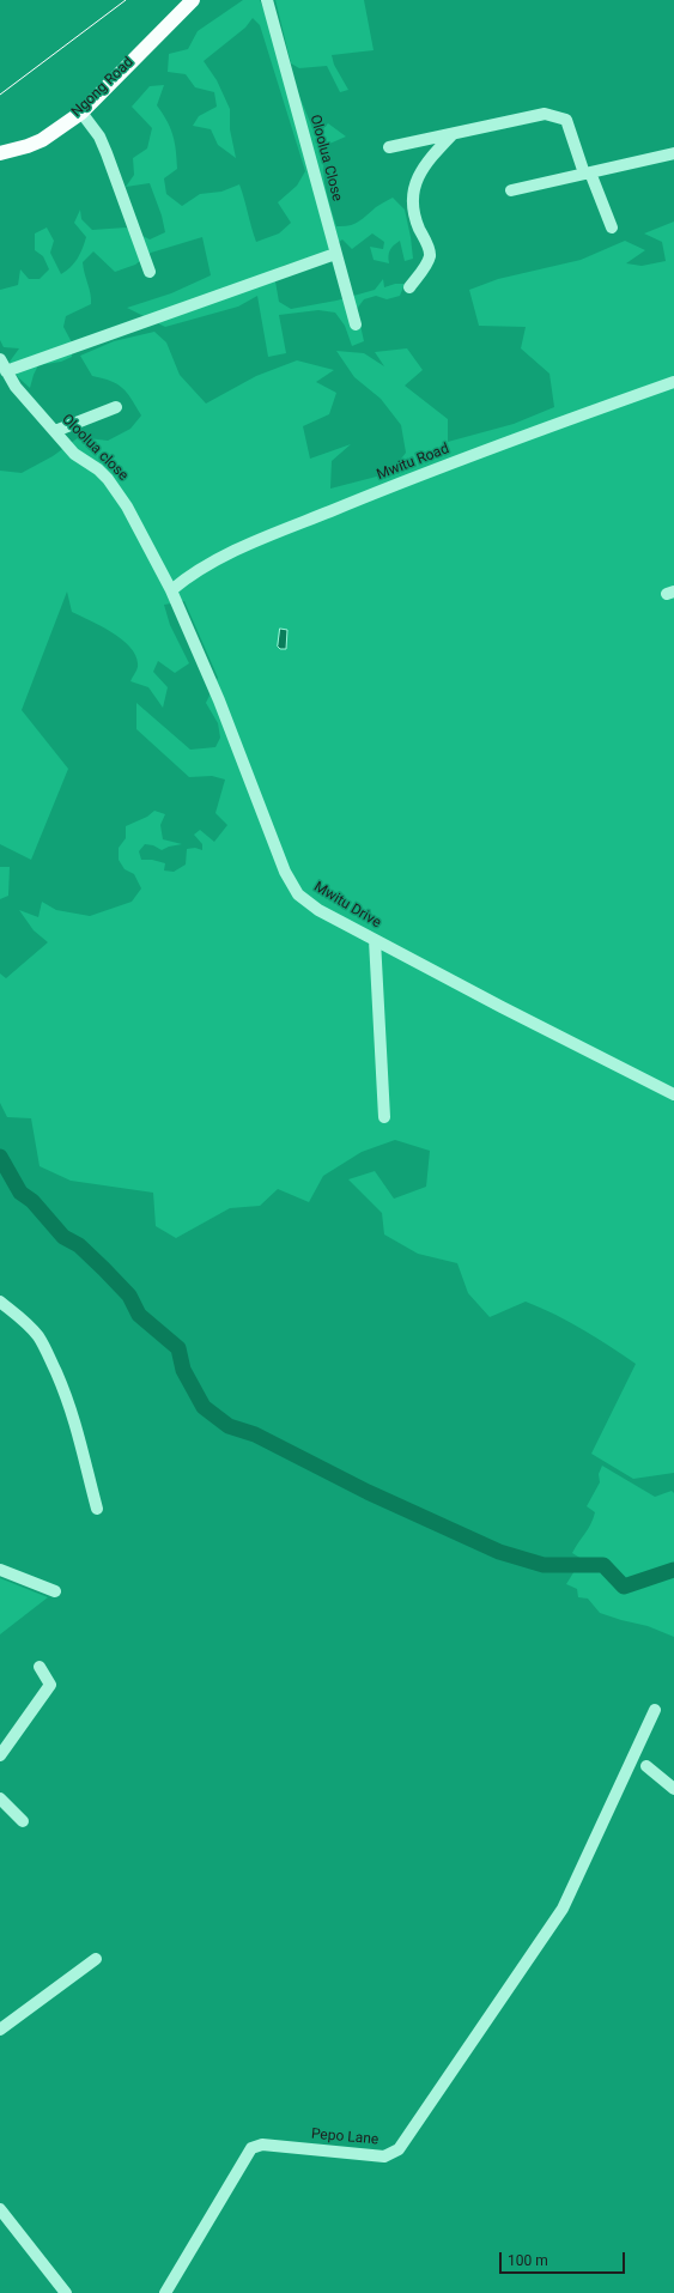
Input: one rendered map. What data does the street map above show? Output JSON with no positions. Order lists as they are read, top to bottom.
{
  "streets": {
    "main road": ["Ngong Road"],
    "street": [
      "Oloolua Close",
      "Oloolua close",
      "Mwitu Road",
      "Mwitu Drive",
      "Pepo Lane"
    ]
  },
  "crossings": [
    ["Oloolua close", "Mwitu Road"],
    ["Oloolua close", "Mwitu Drive"],
    ["Mwitu Road", "Mwitu Drive"]
  ],
  "scale_bar": "100 m"
}
